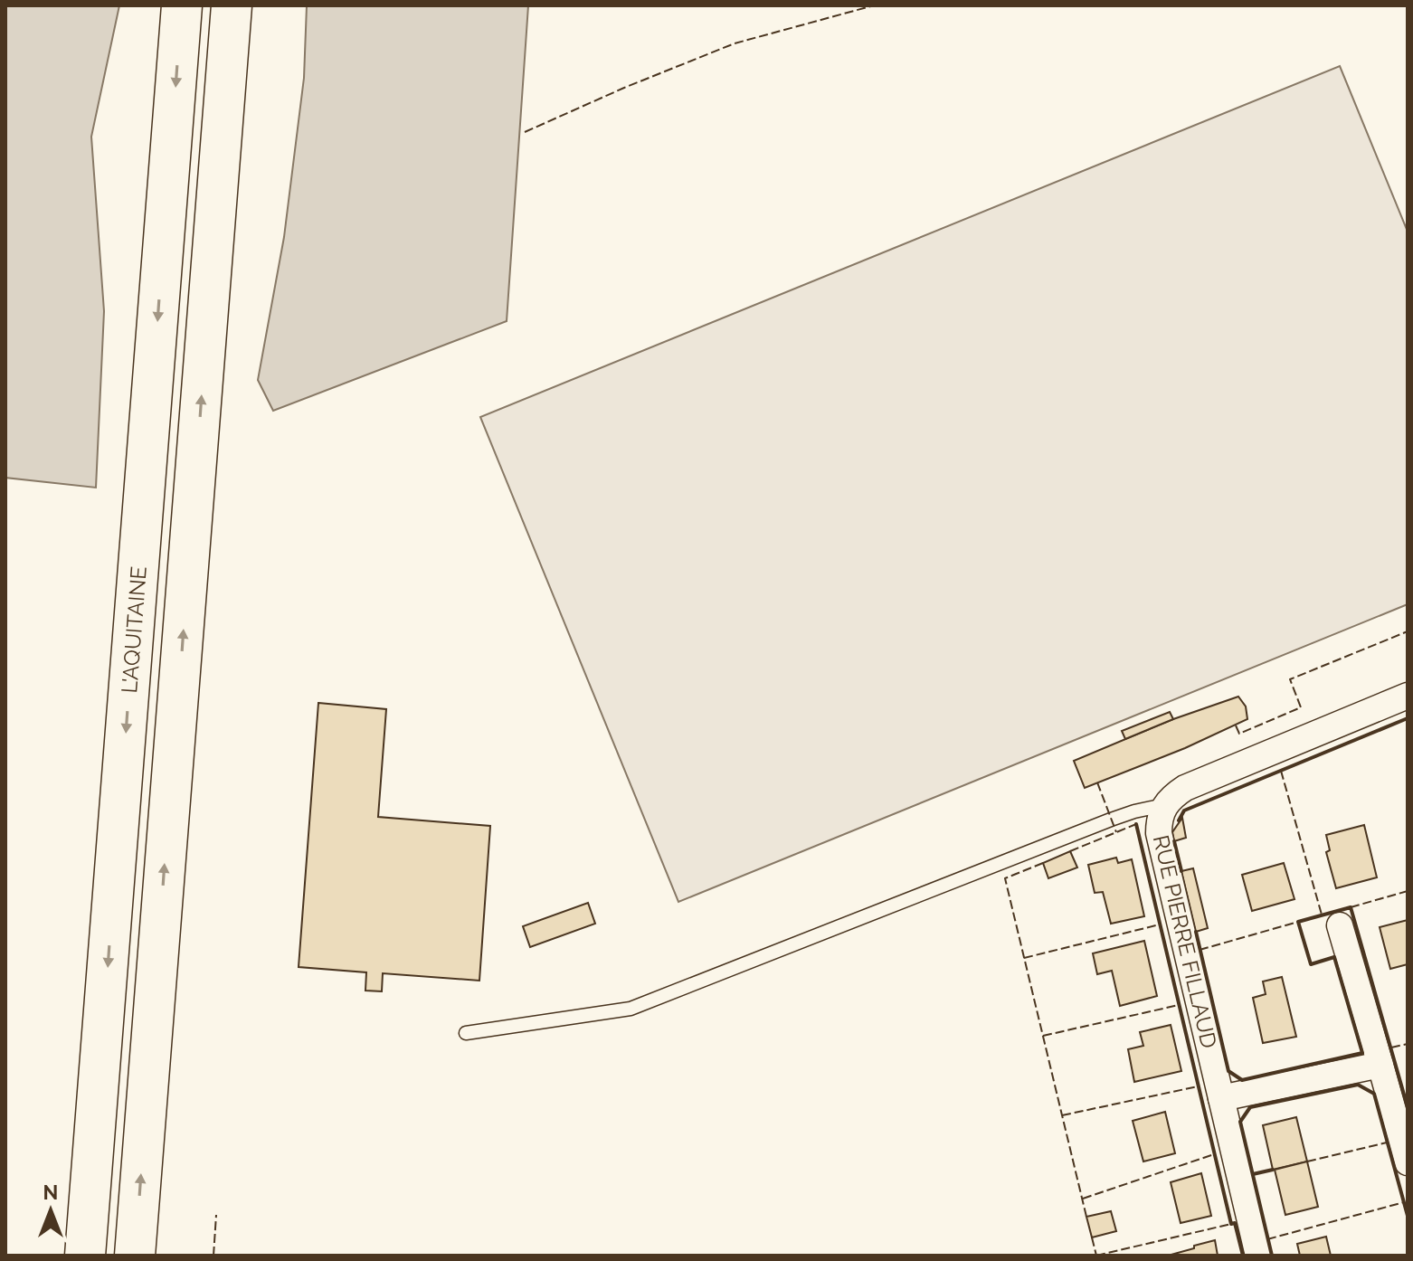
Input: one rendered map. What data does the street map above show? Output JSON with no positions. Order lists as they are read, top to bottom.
{
  "streets": {
    "highway": ["L'AQUITAINE"],
    "street": ["RUE PIERRE FILLAUD"]
  },
  "north": "top"
}
